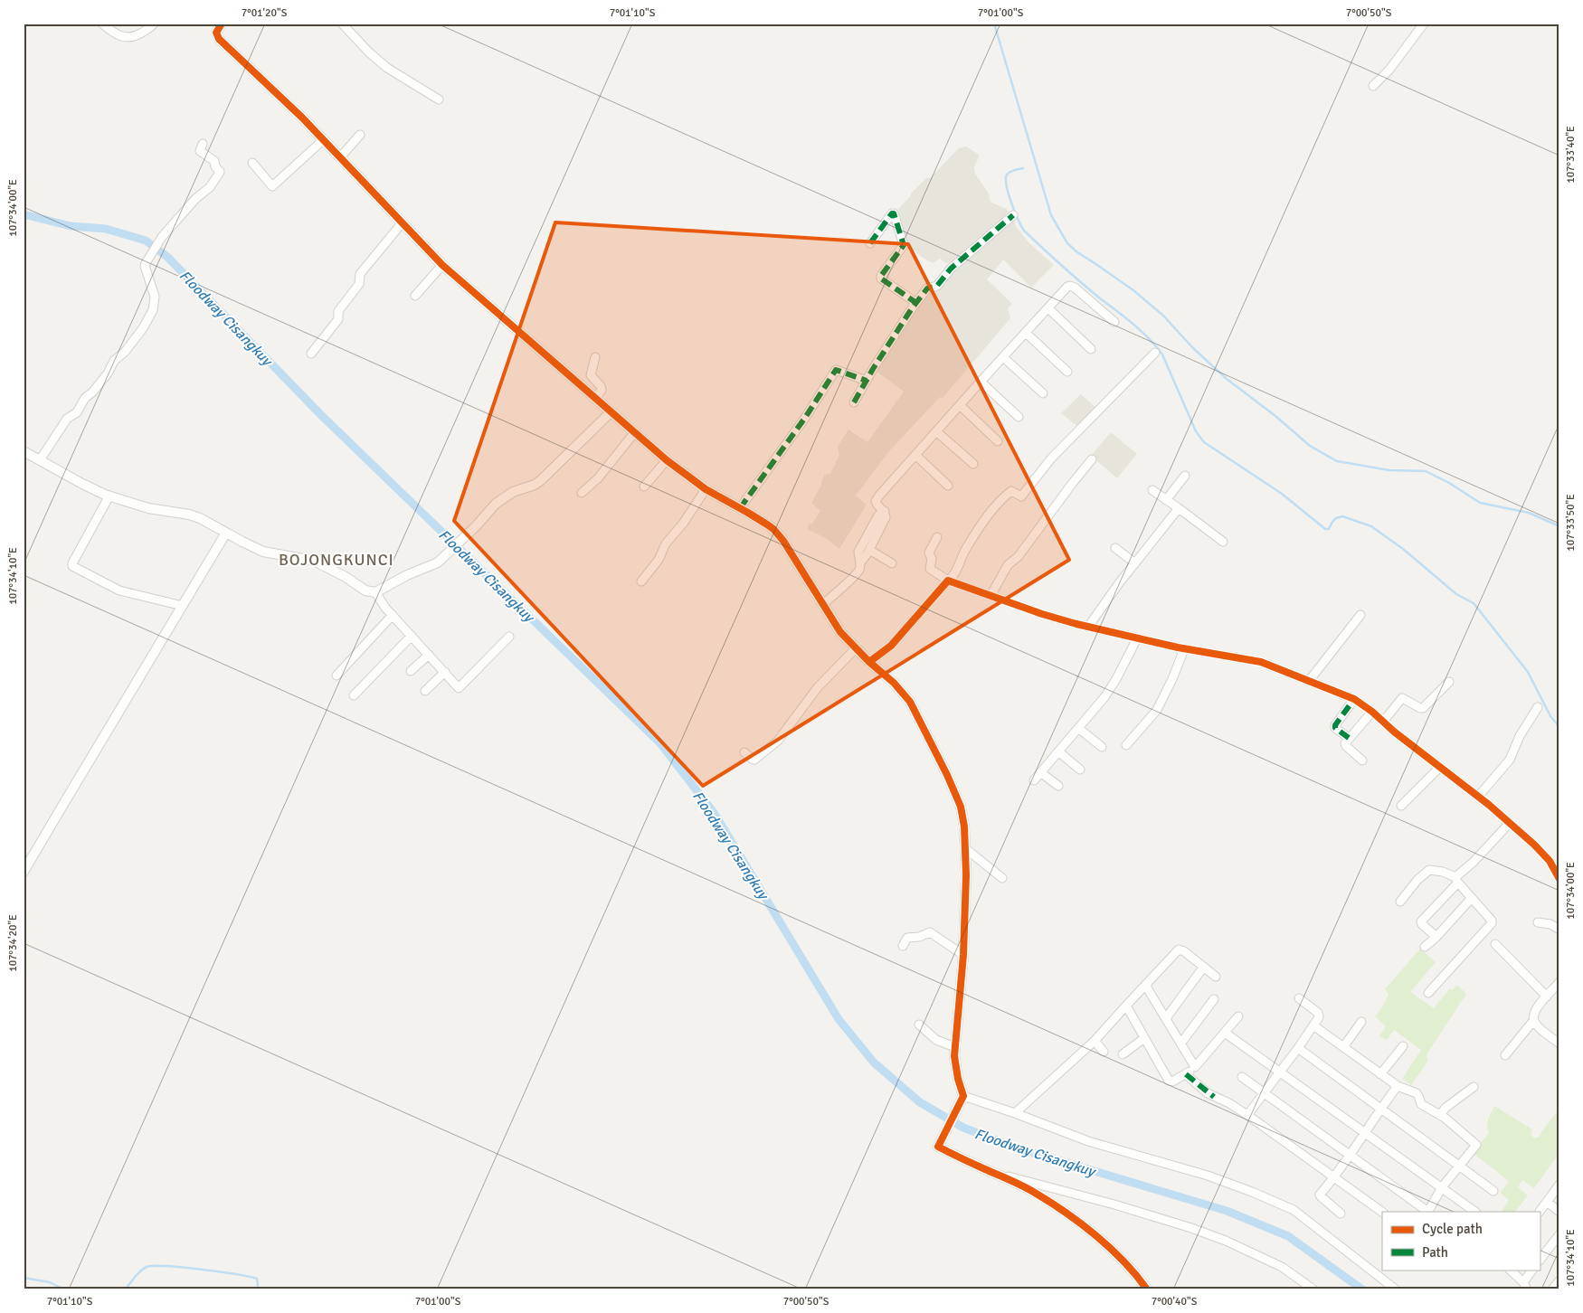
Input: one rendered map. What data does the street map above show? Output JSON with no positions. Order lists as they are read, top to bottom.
{
  "districts": ["BOJONGKUNCI"],
  "water": ["Floodway Cisangkuy"],
  "legend": ["Cycle path", "Path"],
  "coordinates": [
    "7°01'20\"S",
    "7°01'10\"S",
    "7°01'00\"S",
    "7°00'50\"S",
    "107°33'40\"E",
    "107°34'00\"E",
    "107°33'50\"E",
    "107°34'10\"E",
    "107°34'20\"E",
    "7°00'40\"S"
  ]
}
